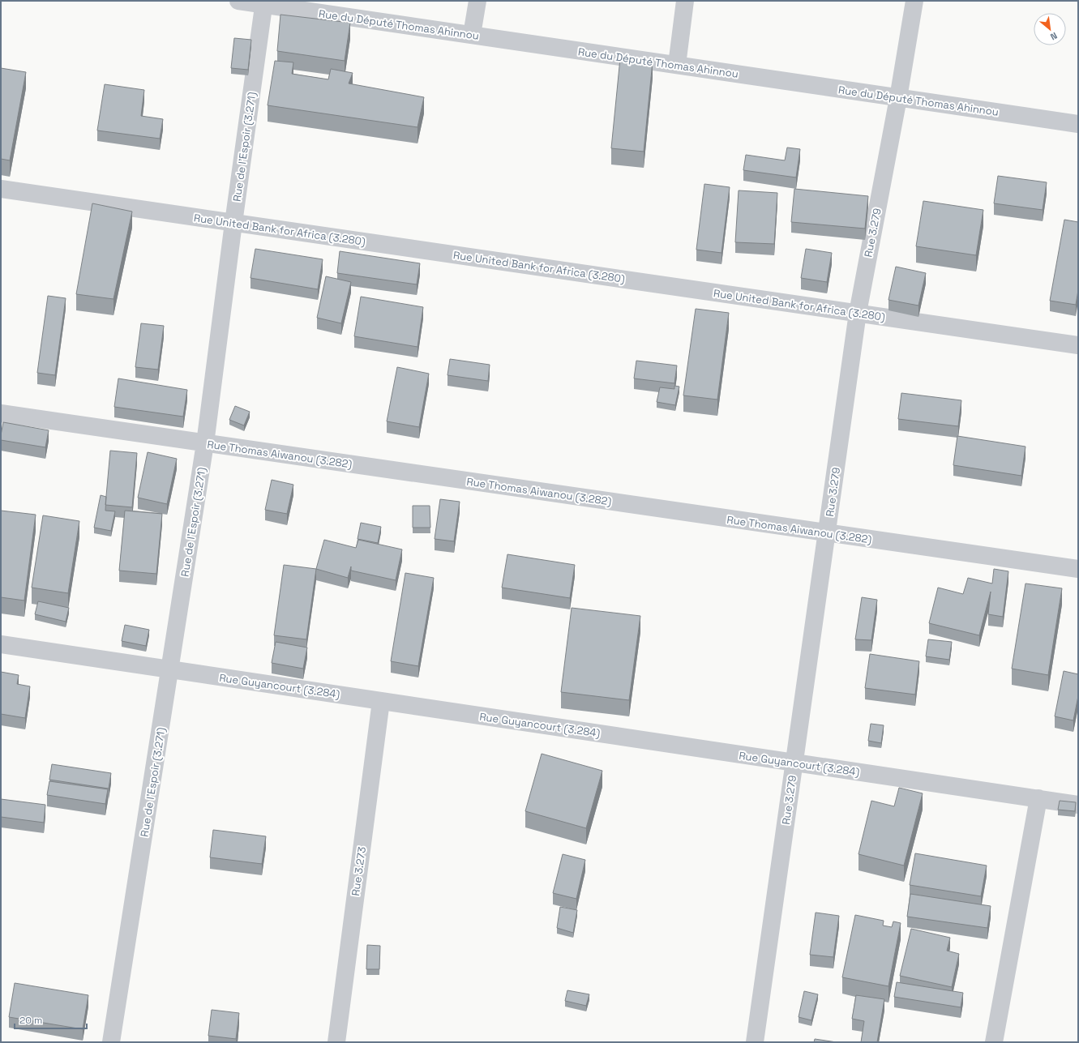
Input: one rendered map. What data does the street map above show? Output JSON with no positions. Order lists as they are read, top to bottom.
{
  "streets": {
    "street": [
      "Rue du Député Thomas Ahinnou",
      "Rue de l'Espoir (3.271)",
      "Rue United Bank for Africa (3.280)",
      "Rue 3.279",
      "Rue Thomas Aiwanou (3.282)",
      "Rue Guyancourt (3.284)",
      "Rue 3.273"
    ]
  },
  "crossings": [
    ["Rue du Député Thomas Ahinnou", "Rue de l'Espoir (3.271)"],
    ["Rue du Député Thomas Ahinnou", "Rue 3.279"],
    ["Rue de l'Espoir (3.271)", "Rue United Bank for Africa (3.280)"],
    ["Rue de l'Espoir (3.271)", "Rue Thomas Aiwanou (3.282)"],
    ["Rue de l'Espoir (3.271)", "Rue Guyancourt (3.284)"],
    ["Rue United Bank for Africa (3.280)", "Rue 3.279"],
    ["Rue 3.279", "Rue Thomas Aiwanou (3.282)"],
    ["Rue 3.279", "Rue Guyancourt (3.284)"],
    ["Rue Guyancourt (3.284)", "Rue 3.273"]
  ],
  "scale_bar": "20 m",
  "north": "bottom right"
}
